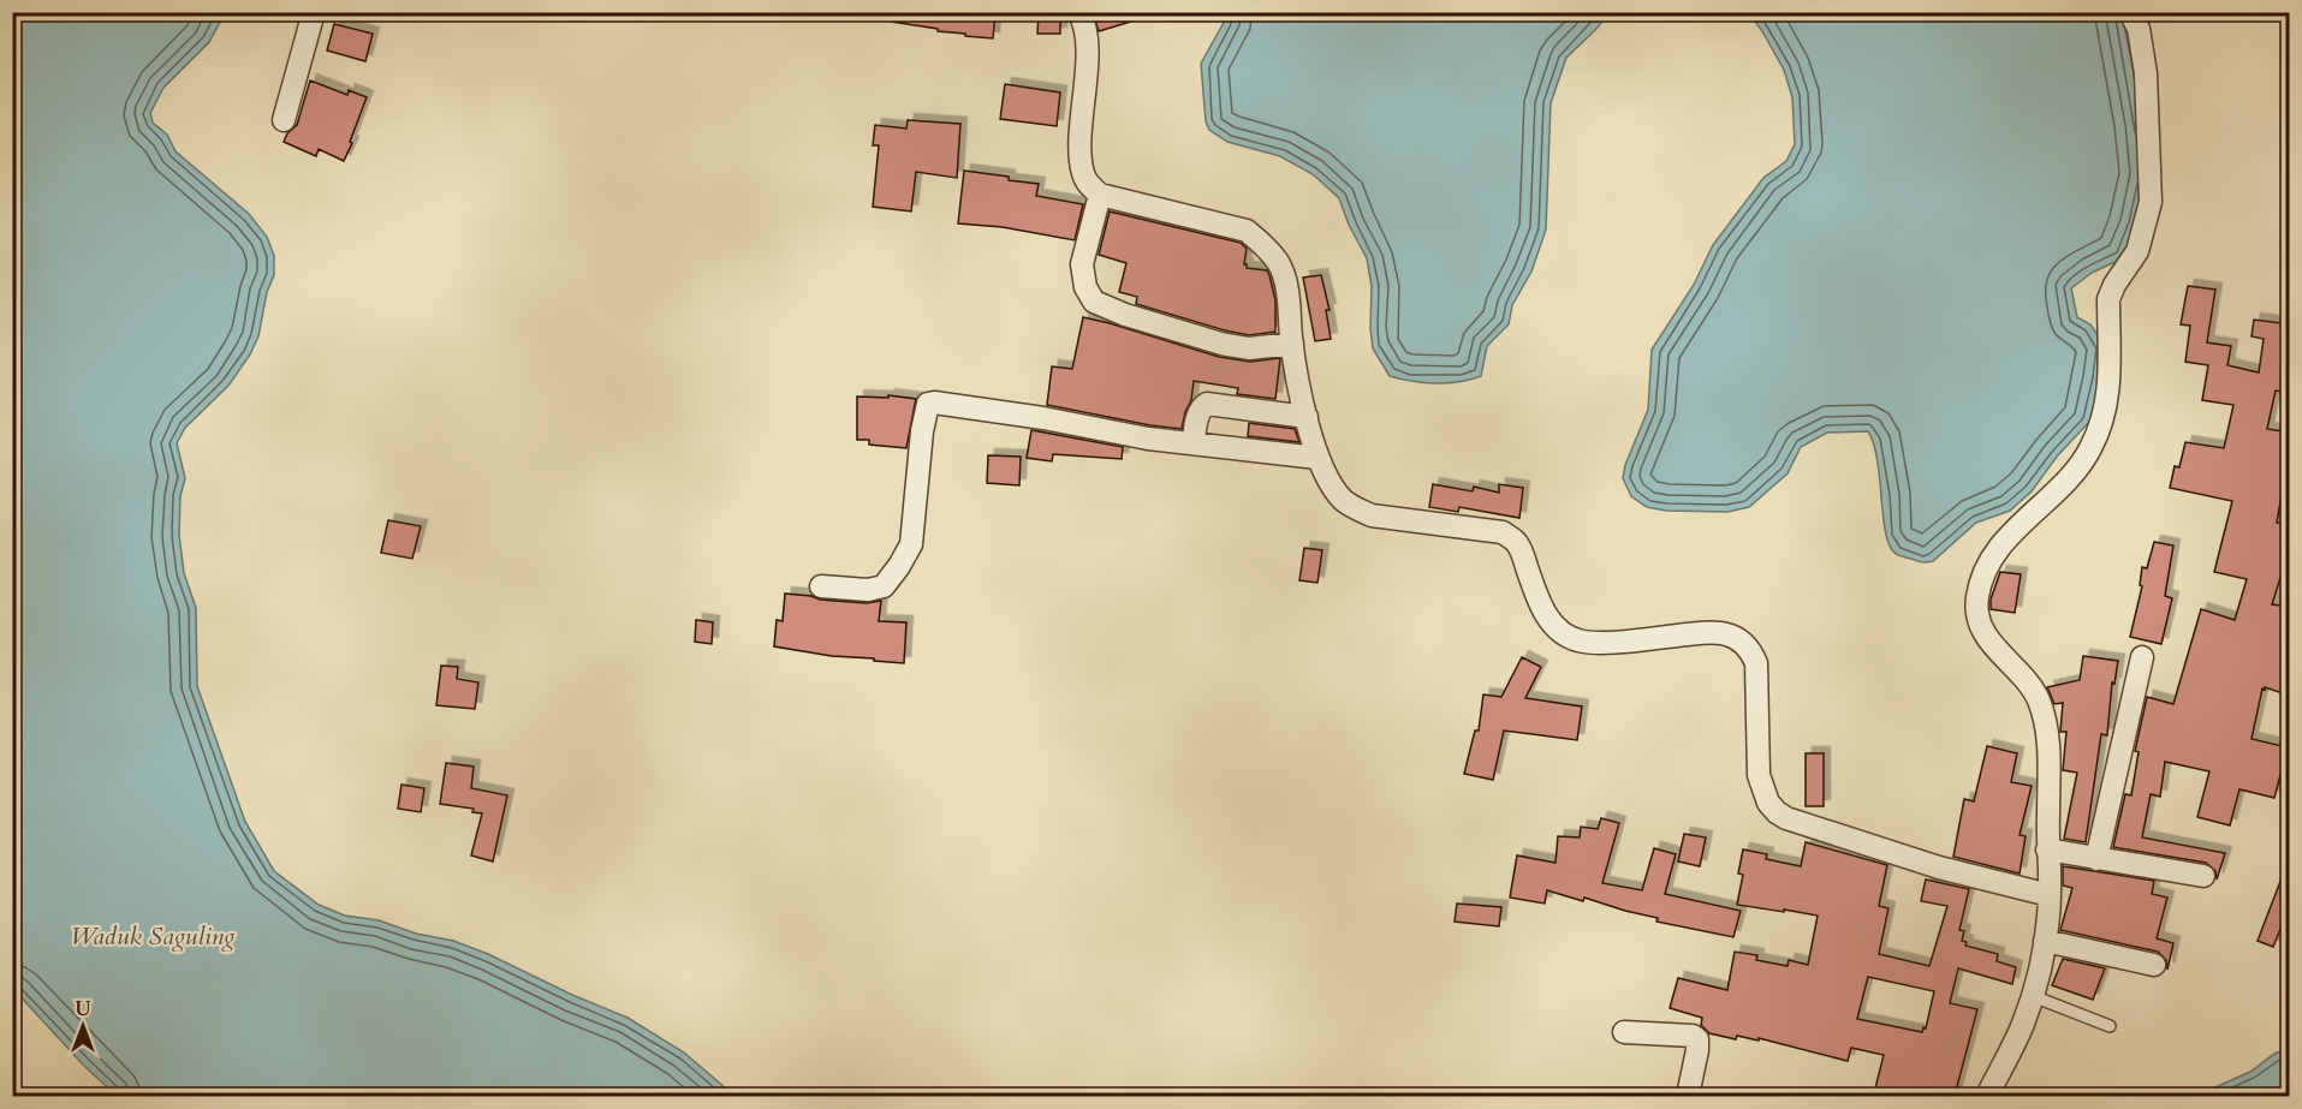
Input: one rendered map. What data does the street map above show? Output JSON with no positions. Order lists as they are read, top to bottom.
{
  "water": ["Waduk Saguling"],
  "north": "top"
}
